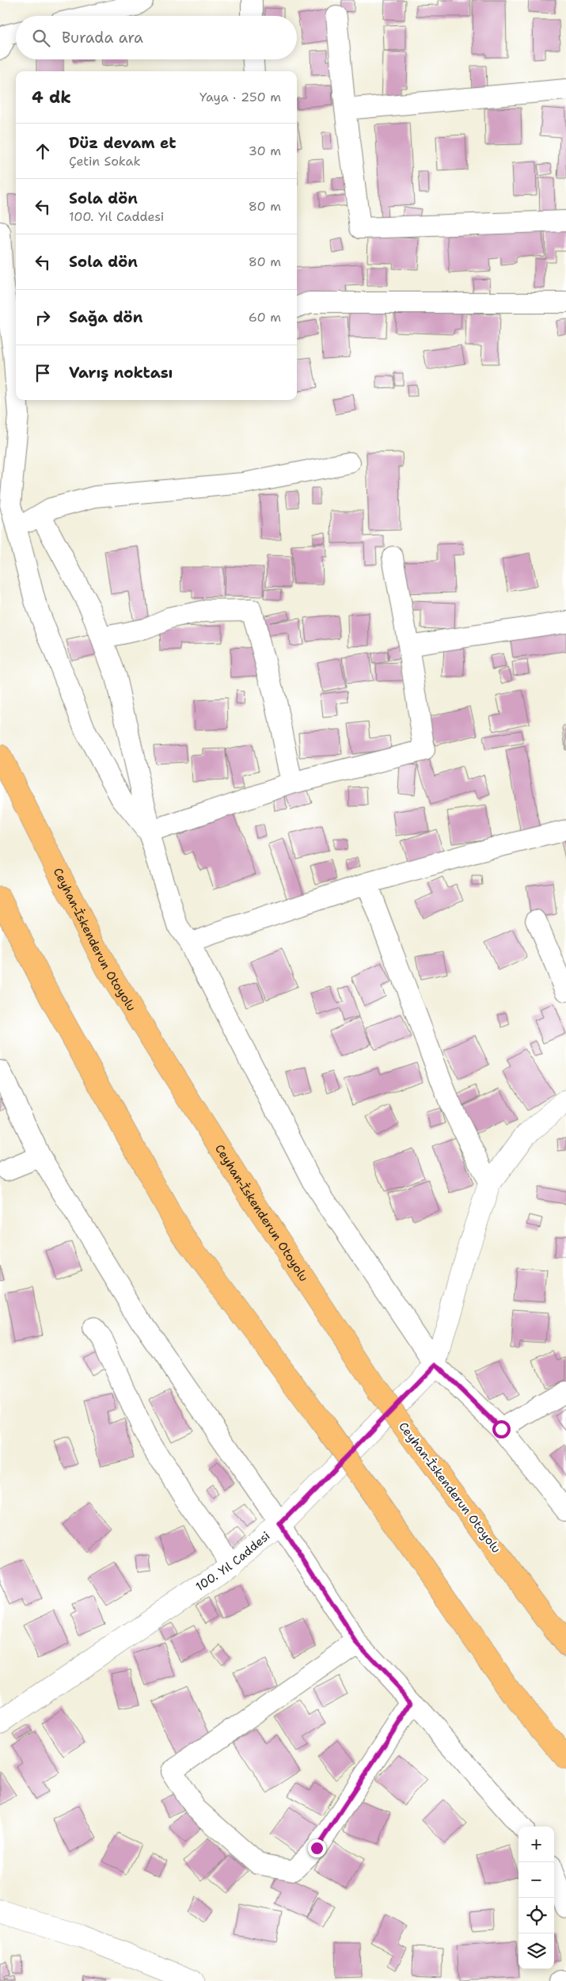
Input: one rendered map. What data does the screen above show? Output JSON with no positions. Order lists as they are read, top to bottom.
{
  "streets": {
    "highway": ["Ceyhan-İskenderun Otoyolu"],
    "street": ["100. Yıl Caddesi"]
  },
  "page": {
    "search": "Burada ara",
    "heading": ["4 dk", "Yaya · 250 m"],
    "list": [
      ["Düz devam et", "Çetin Sokak", "30 m"],
      ["Sola dön", "100. Yıl Caddesi", "80 m"],
      ["Sola dön", "80 m"],
      ["Sağa dön", "60 m"],
      "Varış noktası"
    ],
    "map_buttons": ["+", "−"]
  }
}
